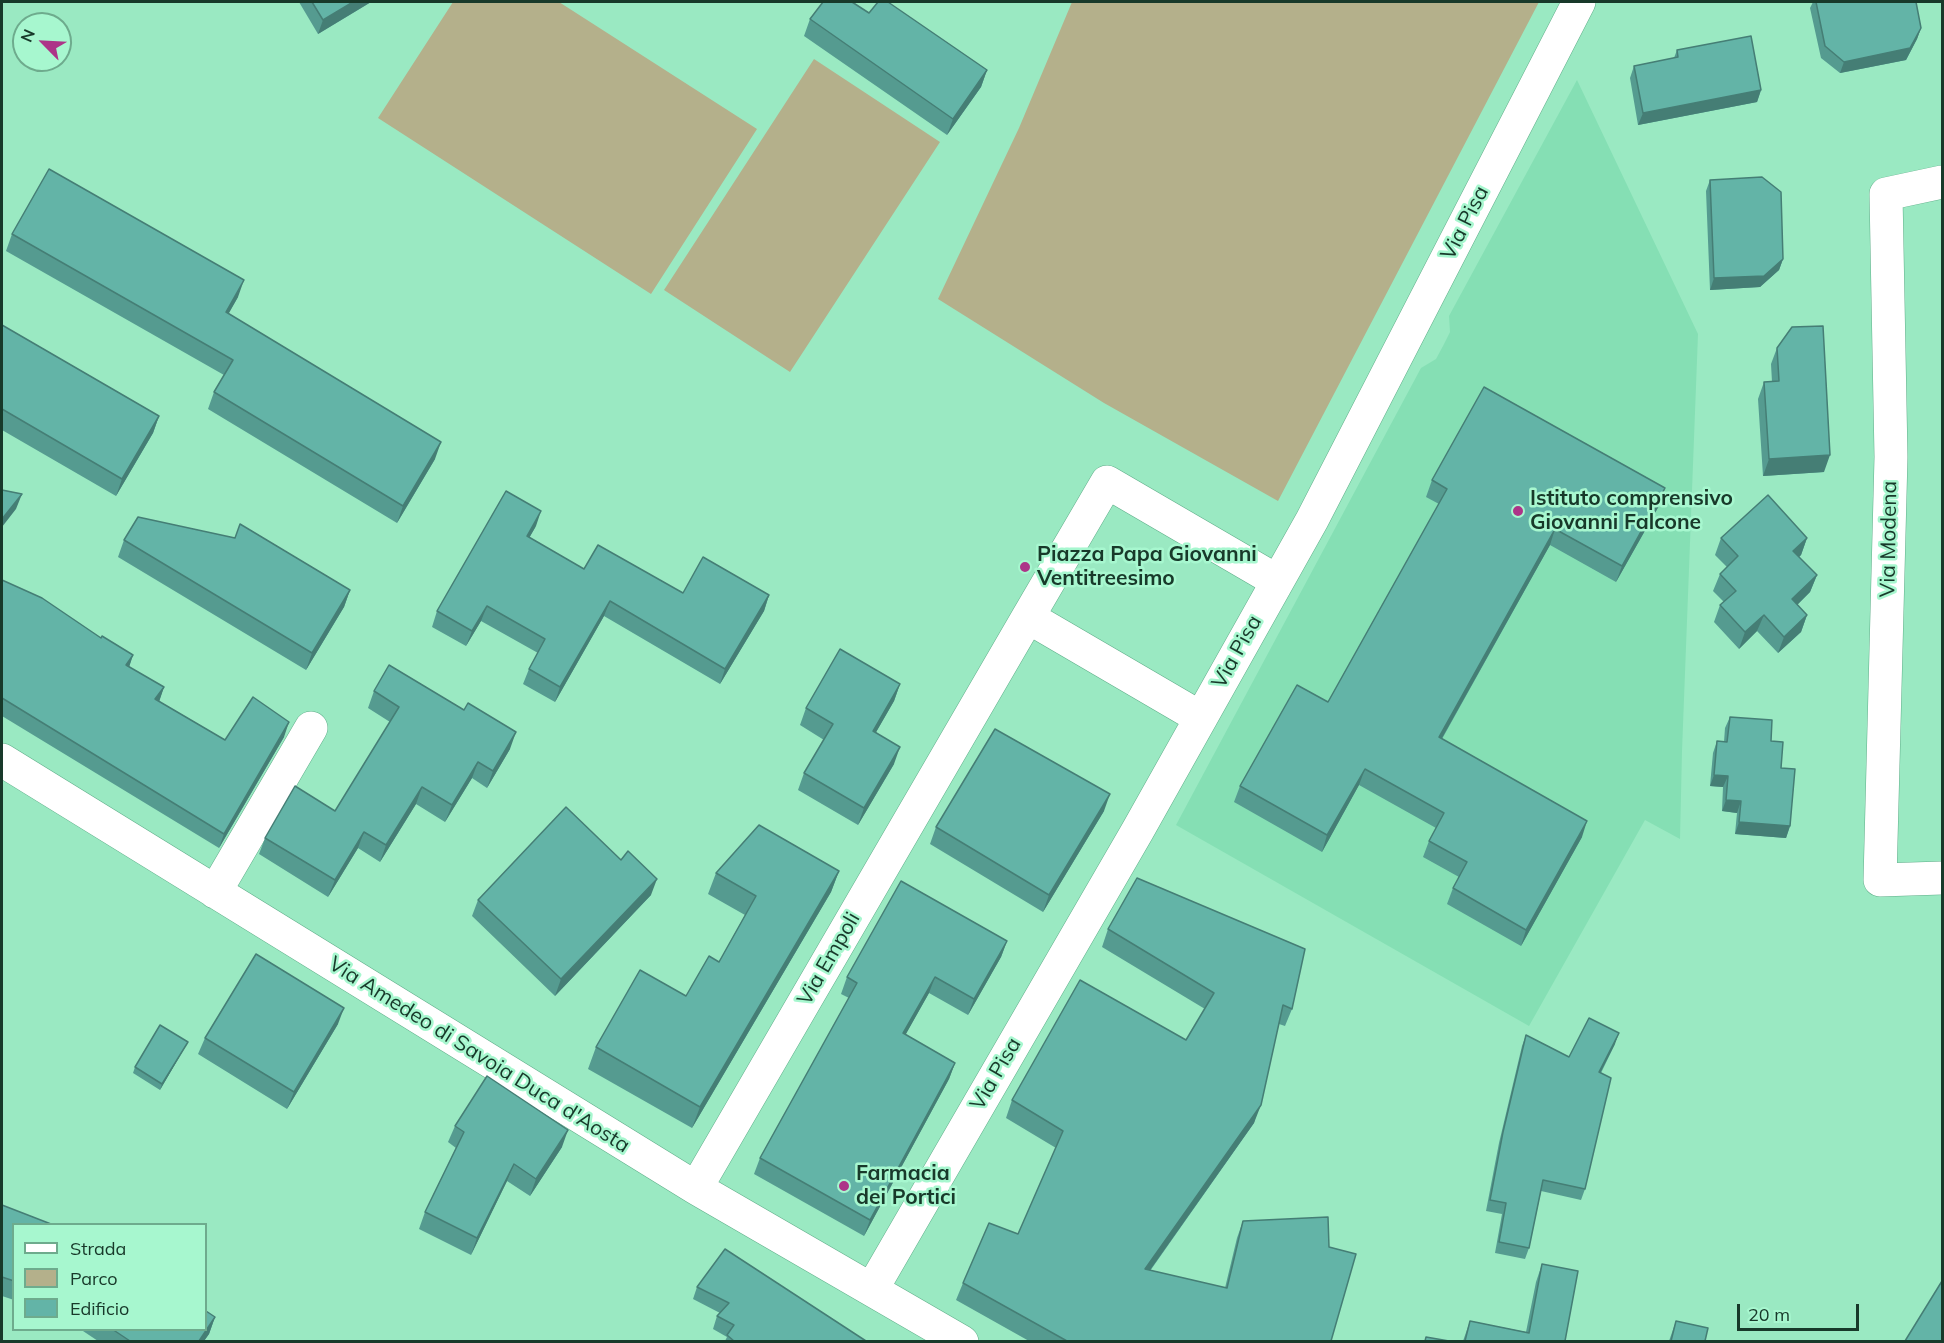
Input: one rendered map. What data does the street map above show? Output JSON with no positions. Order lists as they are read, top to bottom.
{
  "streets": {
    "street": [
      "Via Pisa",
      "Via Modena",
      "Via Empoli",
      "Via Amedeo di Savoia Duca d'Aosta"
    ]
  },
  "crossings": [
    ["Via Pisa", "Via Empoli"],
    ["Via Pisa", "Via Amedeo di Savoia Duca d'Aosta"],
    ["Via Empoli", "Via Amedeo di Savoia Duca d'Aosta"]
  ],
  "places": ["Istituto comprensivo Giovanni Falcone", "Piazza Papa Giovanni Ventitreesimo", "Farmacia dei Portici"],
  "legend": ["Strada", "Parco", "Edificio"],
  "scale_bar": "20 m",
  "north": "top left"
}
